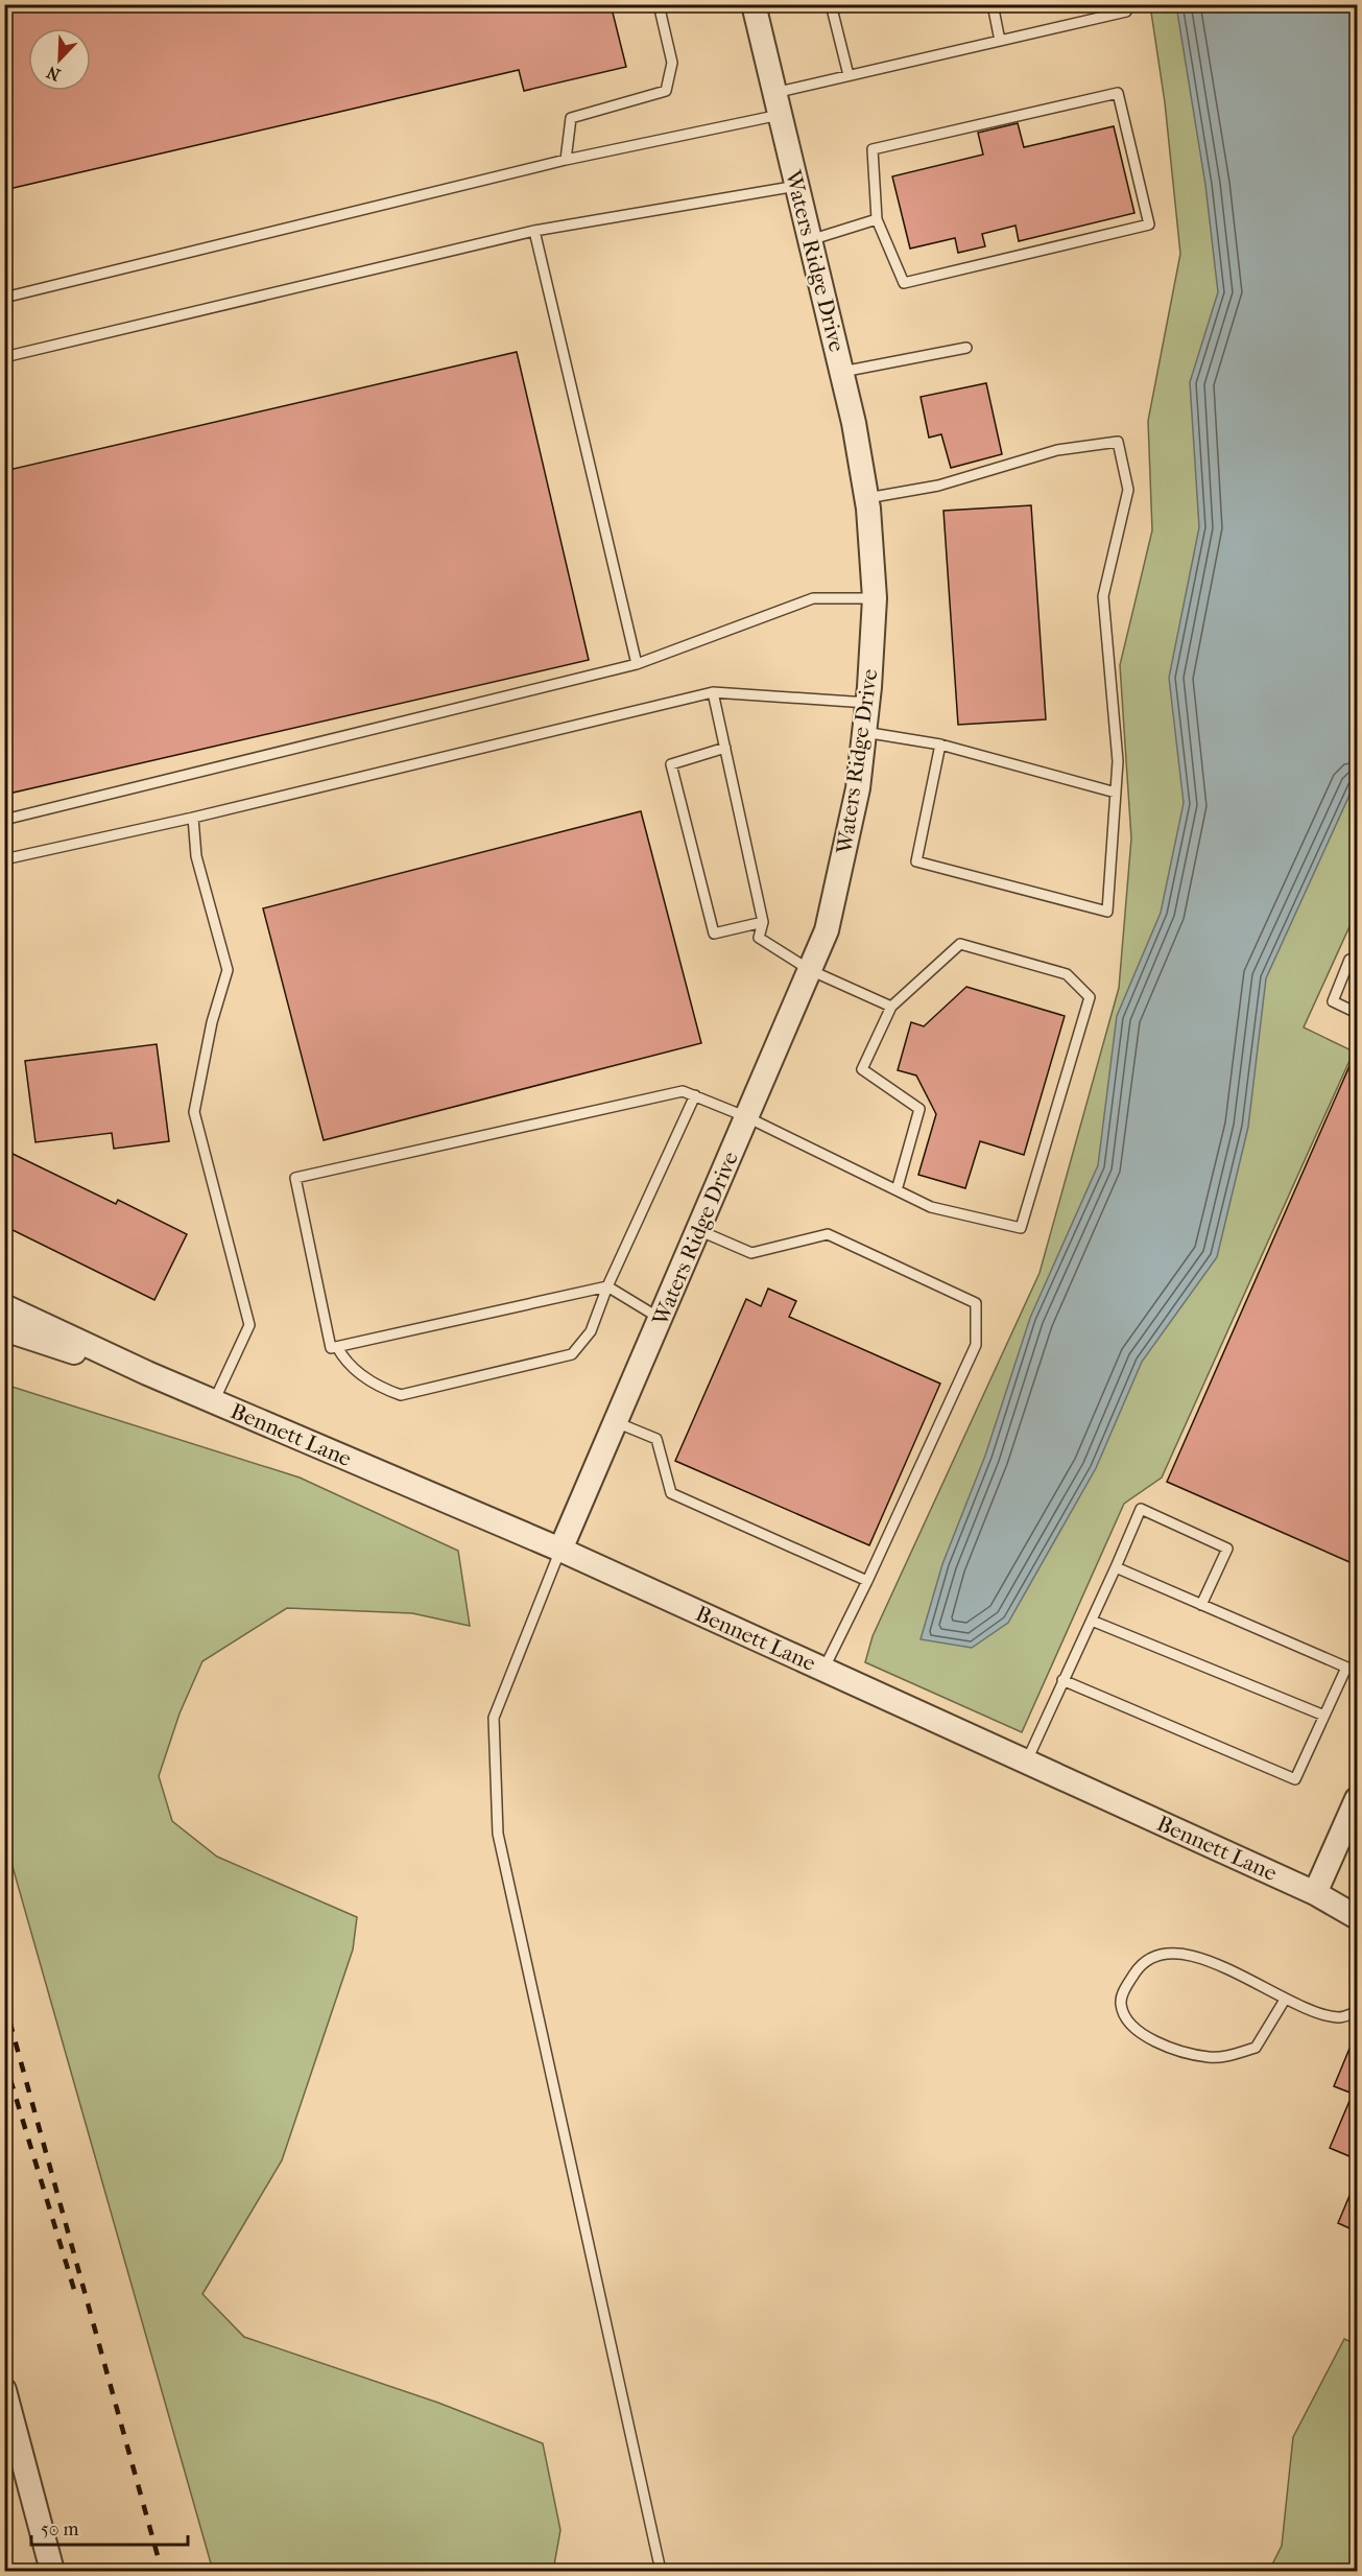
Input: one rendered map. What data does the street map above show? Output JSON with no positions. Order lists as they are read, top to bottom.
{
  "streets": {
    "street": ["Waters Ridge Drive", "Bennett Lane"]
  },
  "crossings": [
    ["Waters Ridge Drive", "Bennett Lane"]
  ],
  "scale_bar": "50 m",
  "north": "bottom left"
}
